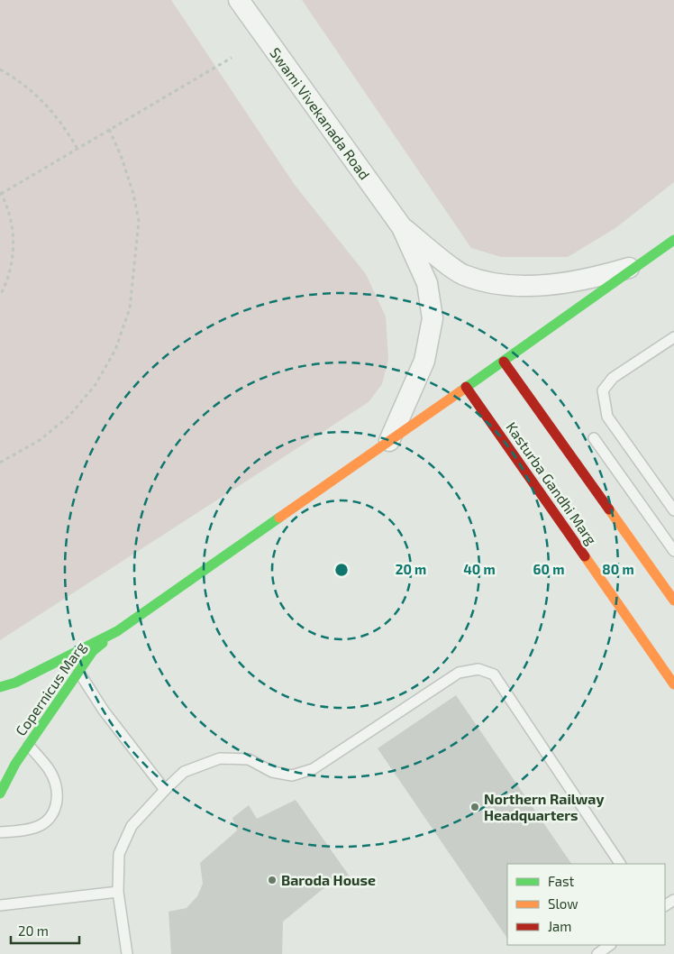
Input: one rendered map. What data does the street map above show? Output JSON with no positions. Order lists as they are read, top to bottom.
{
  "streets": {
    "main road": ["Kasturba Gandhi Marg", "Copernicus Marg"],
    "street": ["Swami Vivekanada Road"]
  },
  "places": ["Northern Railway Headquarters", "Baroda House"],
  "legend": ["Fast", "Slow", "Jam"],
  "scale_bar": "20 m",
  "rings": [
    "20 m",
    "40 m",
    "60 m",
    "80 m"
  ]
}
